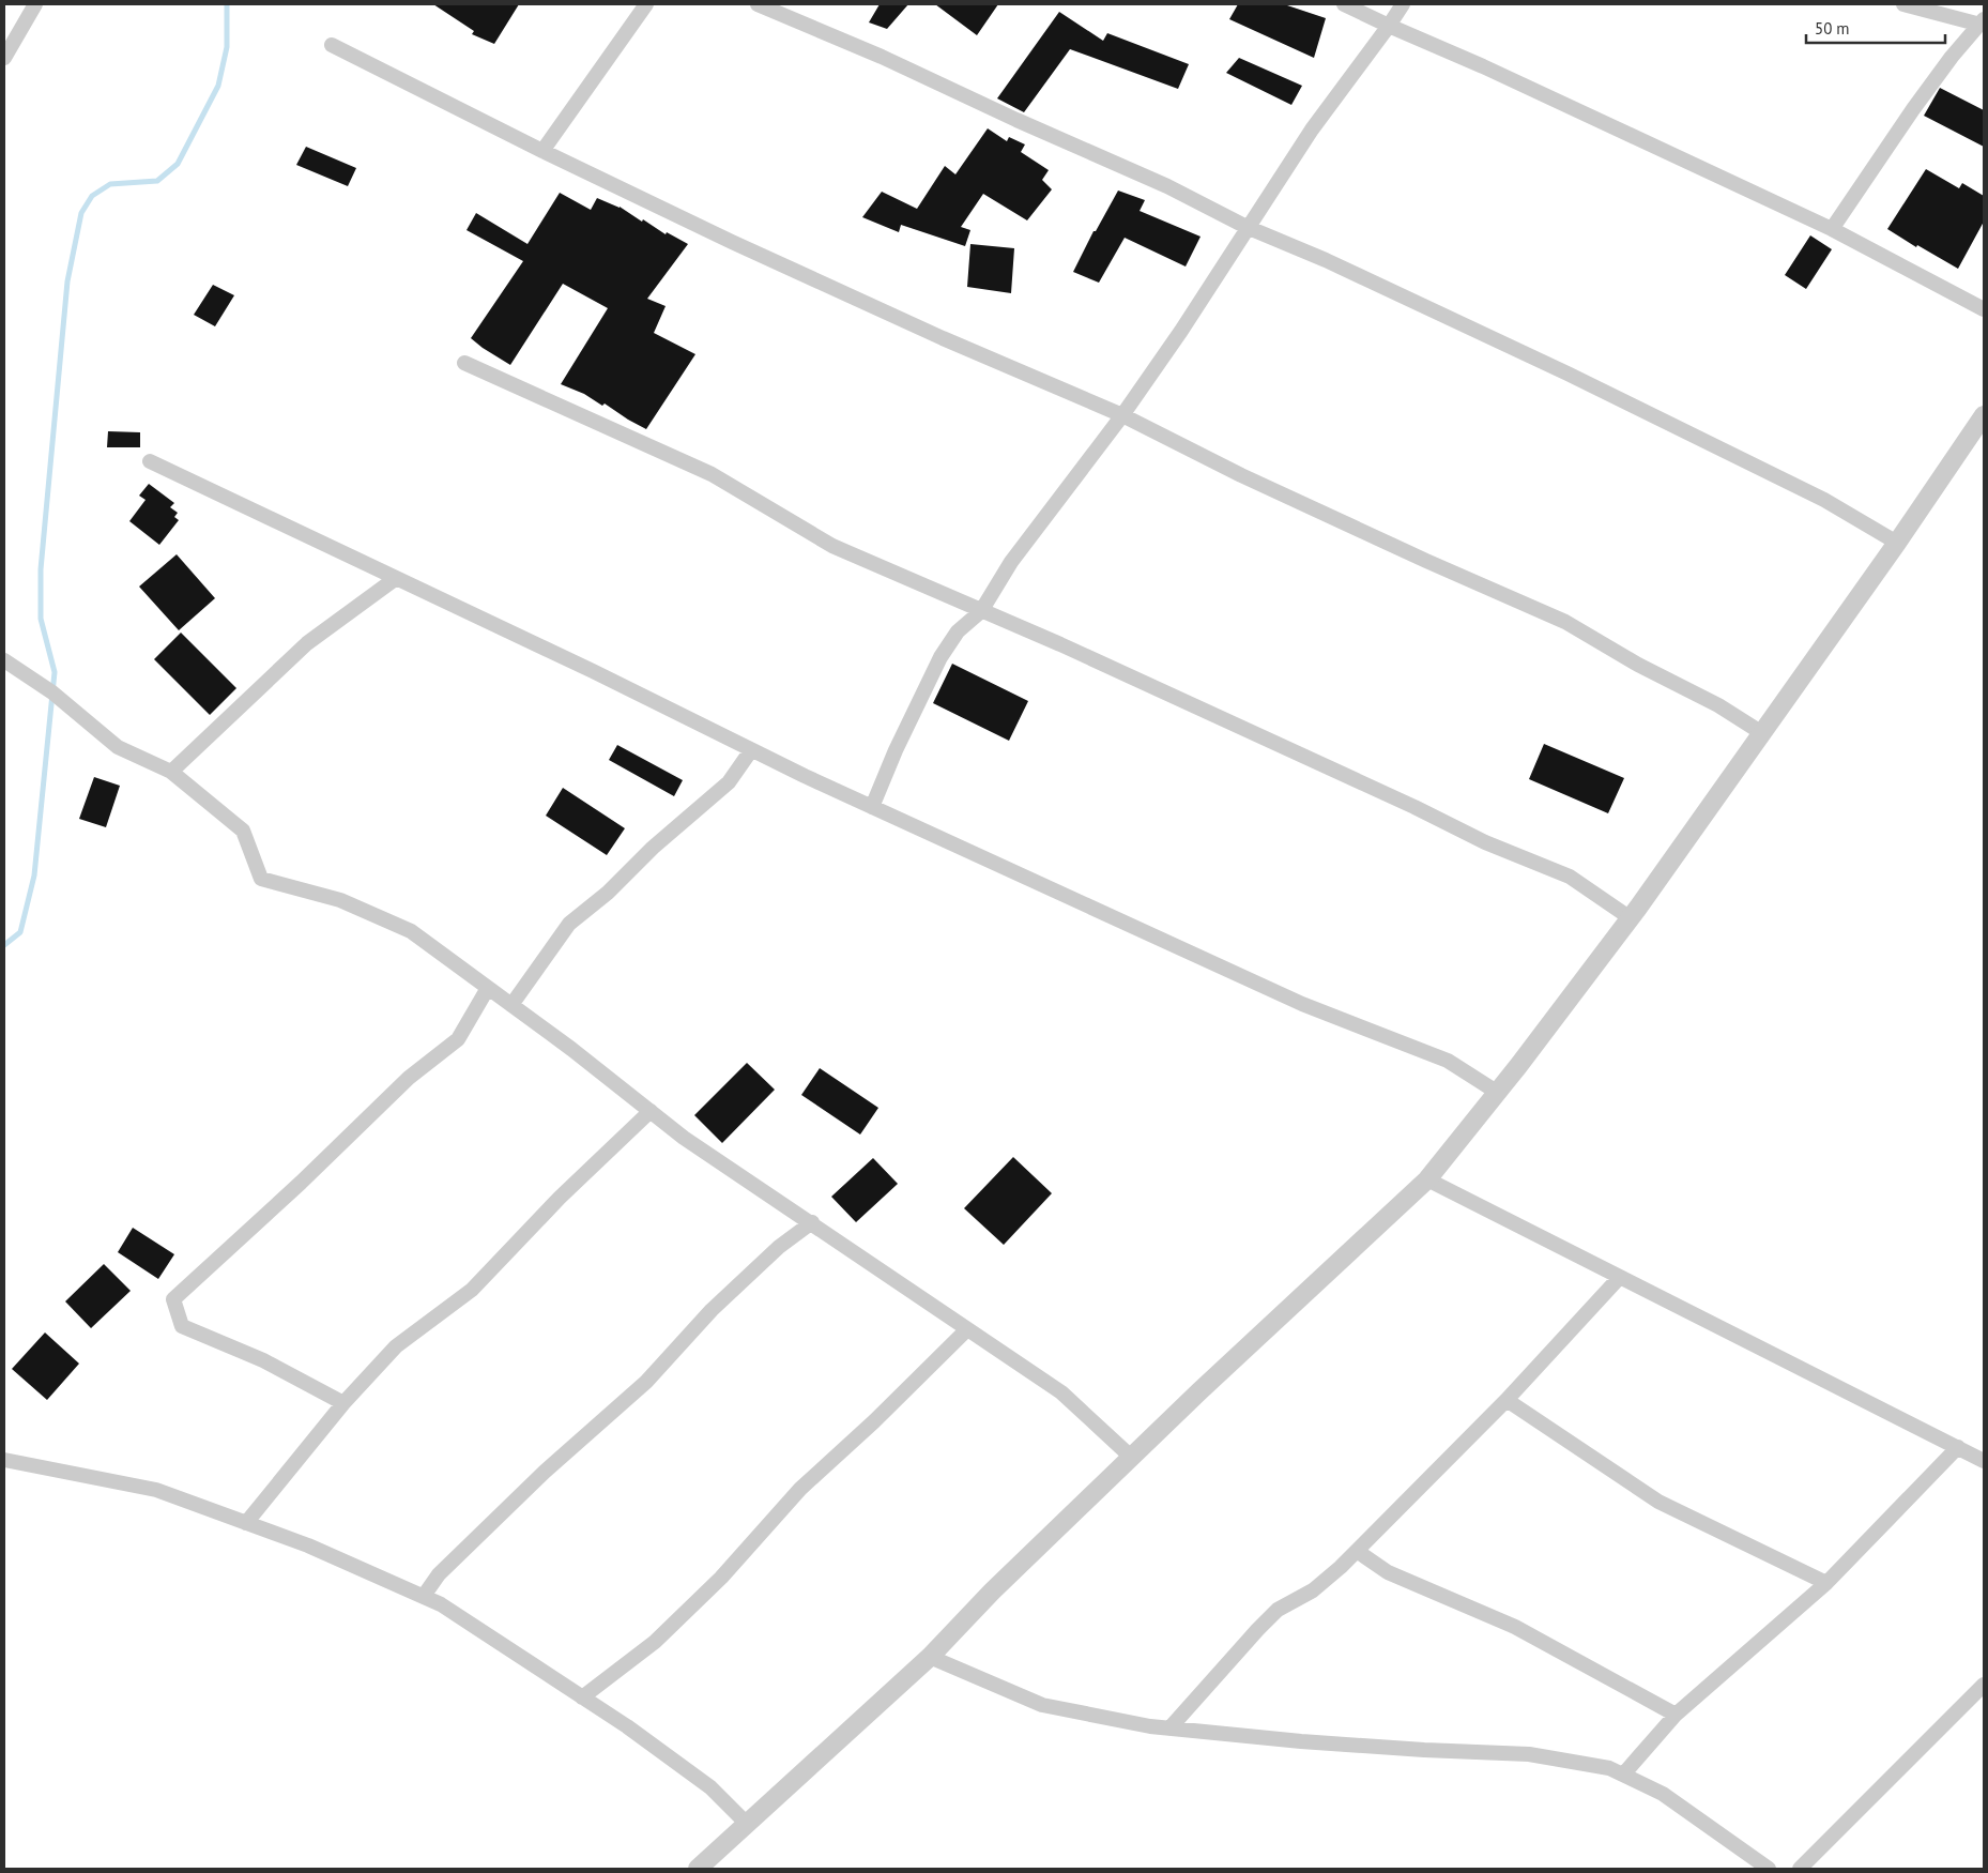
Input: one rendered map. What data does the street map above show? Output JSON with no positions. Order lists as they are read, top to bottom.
{
  "scale_bar": "50 m"
}
